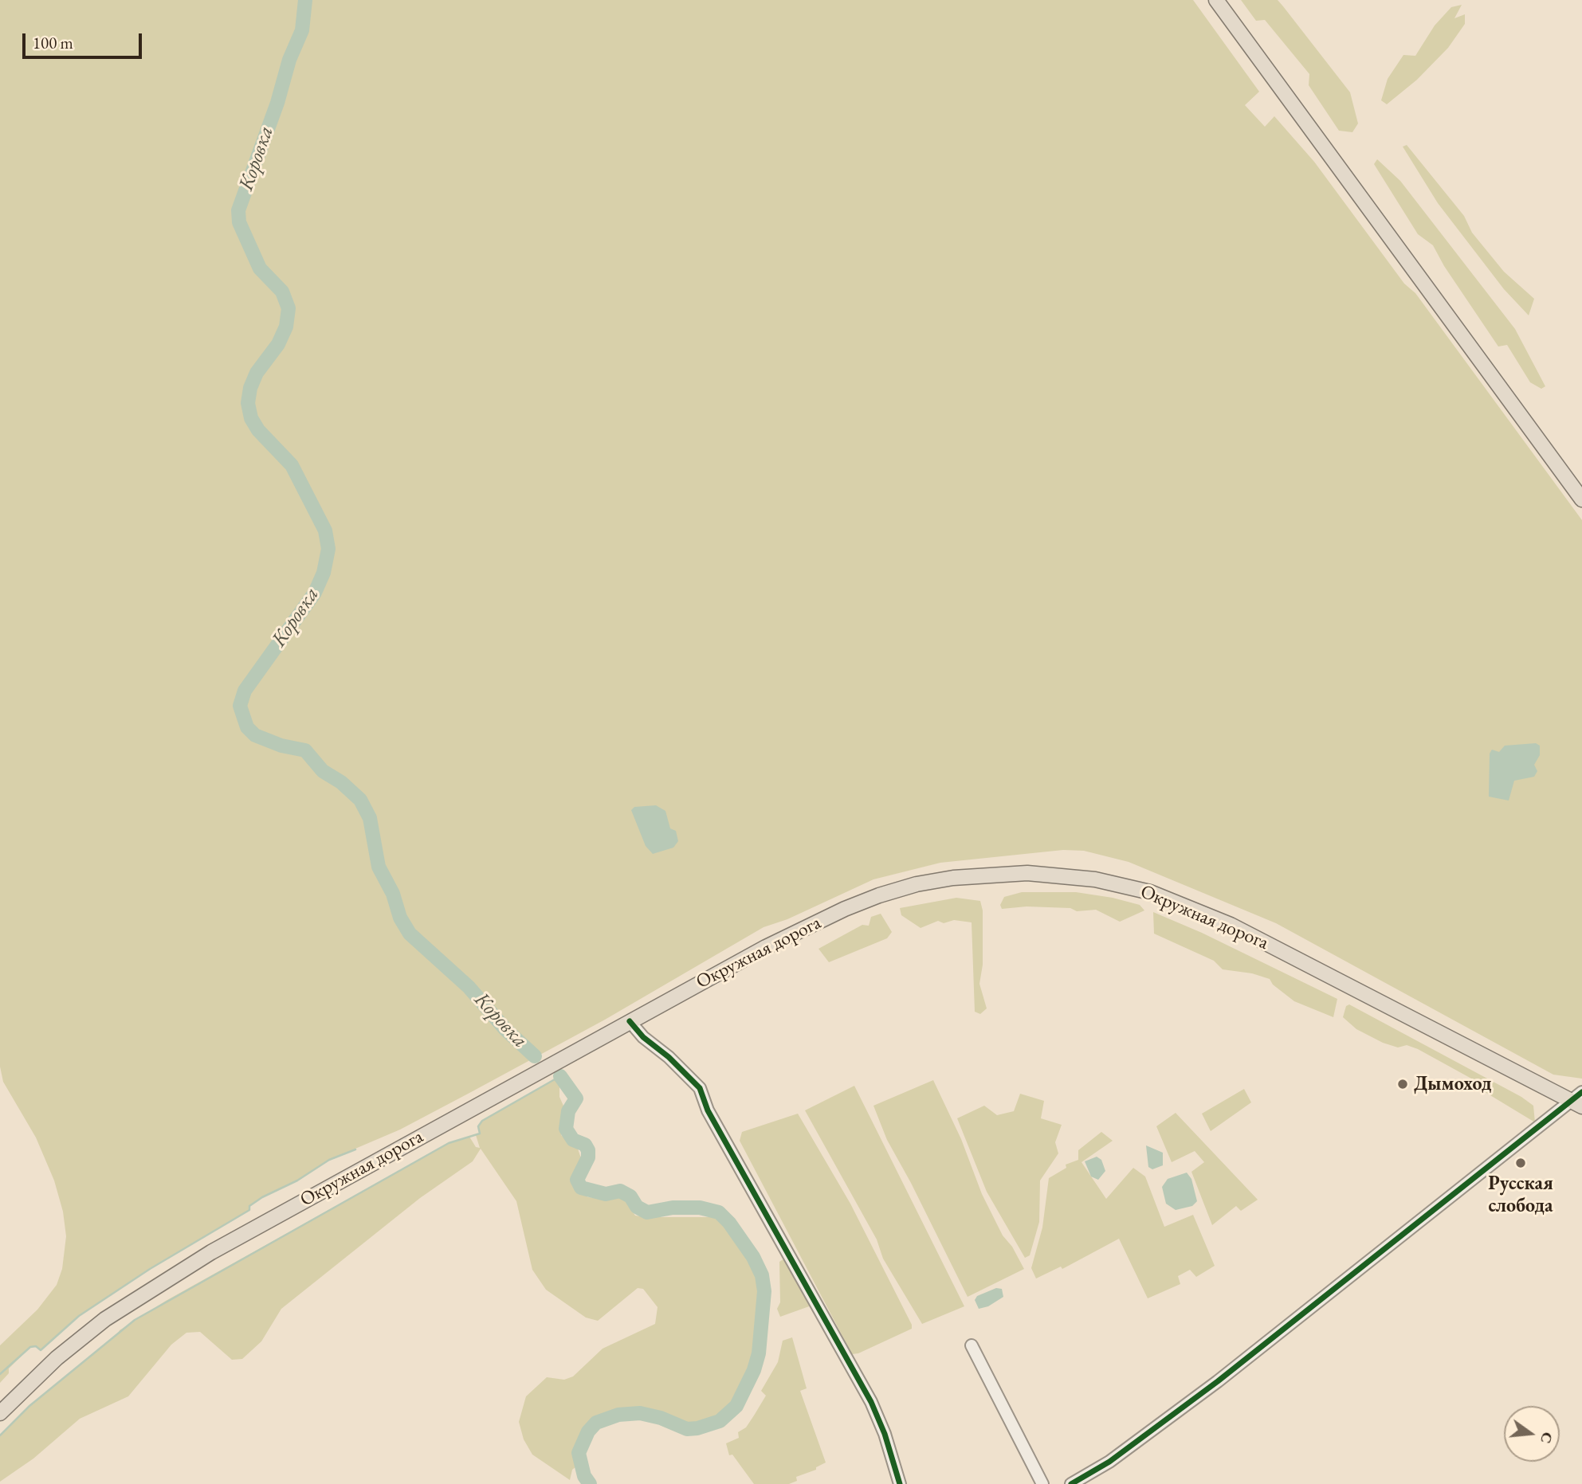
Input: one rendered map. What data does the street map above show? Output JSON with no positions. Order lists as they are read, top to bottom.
{
  "streets": {
    "main road": ["Окружная дорога"]
  },
  "water": ["Коровка"],
  "places": ["Дымоход", "Русская слобода"],
  "scale_bar": "100 m",
  "north": "right"
}
